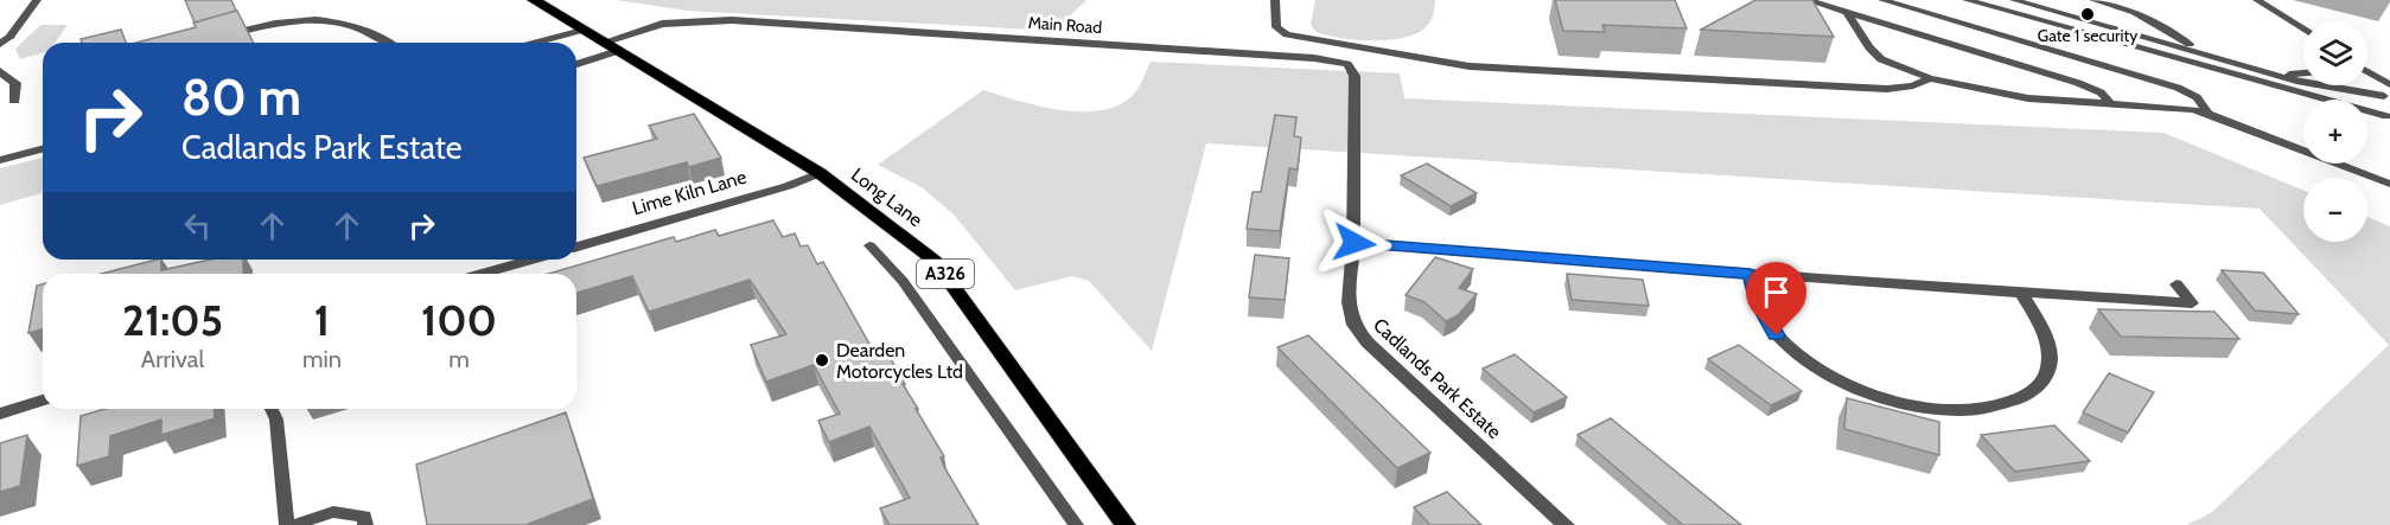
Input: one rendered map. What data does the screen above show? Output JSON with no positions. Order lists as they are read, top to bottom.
{
  "streets": {
    "main road": ["Long Lane", "A326"],
    "street": ["Main Road", "Lime Kiln Lane", "Cadlands Park Estate"]
  },
  "crossings": [
    ["Main Road", "Long Lane"],
    ["Main Road", "Cadlands Park Estate"],
    ["Lime Kiln Lane", "Long Lane"]
  ],
  "places": ["Gate 1 security", "Dearden Motorcycles Ltd"],
  "page": {
    "map_buttons": ["+", "−"],
    "turn": ["80 m", "Cadlands Park Estate"],
    "eta": [
      "21:05",
      "Arrival",
      "1",
      "min",
      "100",
      "m"
    ]
  }
}
